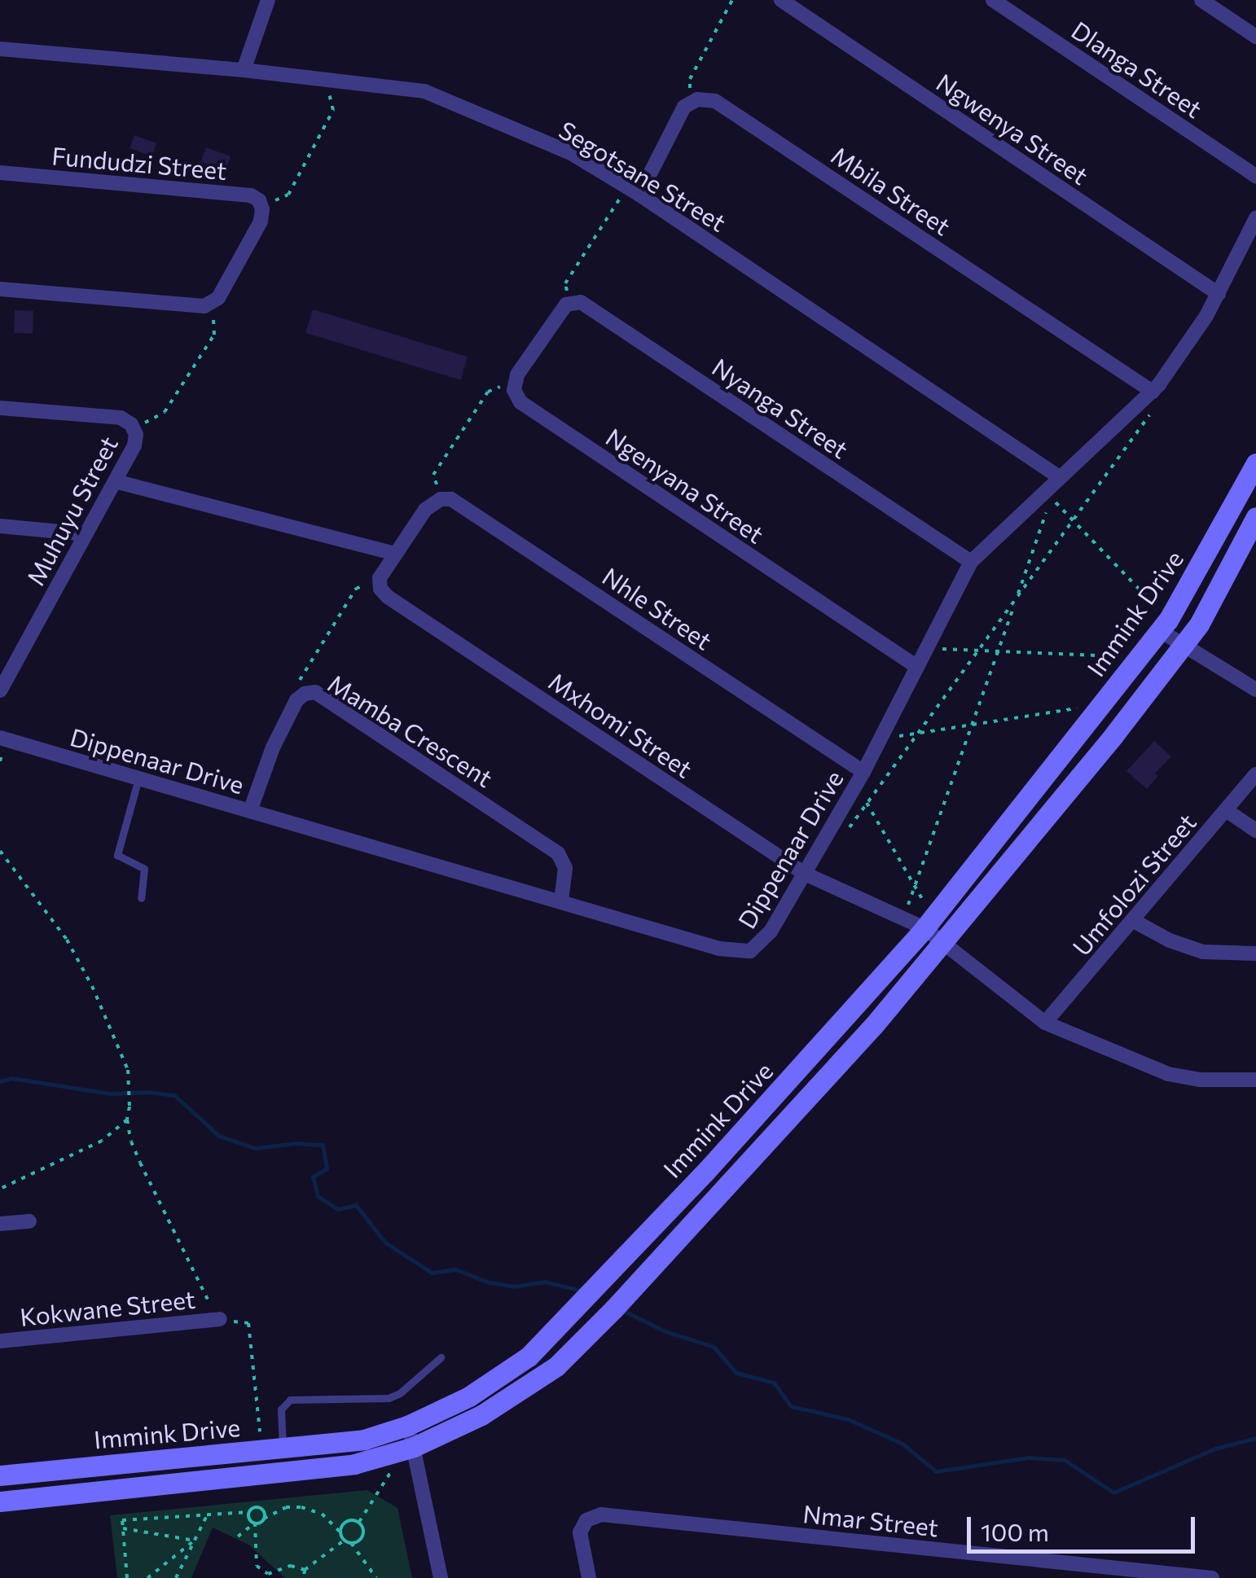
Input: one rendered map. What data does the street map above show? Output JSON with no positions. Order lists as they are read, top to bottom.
{
  "streets": {
    "main road": ["Immink Drive"],
    "street": [
      "Dlanga Street",
      "Ngwenya Street",
      "Fundudzi Street",
      "Segotsane Street",
      "Mbila Street",
      "Nyanga Street",
      "Ngenyana Street",
      "Muhuyu Street",
      "Nhle Street",
      "Mxhomi Street",
      "Mamba Crescent",
      "Dippenaar Drive",
      "Umfolozi Street",
      "Kokwane Street",
      "Nmar Street"
    ]
  },
  "crossings": [
    ["Ngwenya Street", "Dippenaar Drive"],
    ["Segotsane Street", "Dippenaar Drive"],
    ["Mbila Street", "Dippenaar Drive"],
    ["Nyanga Street", "Dippenaar Drive"],
    ["Ngenyana Street", "Dippenaar Drive"],
    ["Nhle Street", "Dippenaar Drive"],
    ["Immink Drive", "Mxhomi Street"],
    ["Mxhomi Street", "Dippenaar Drive"],
    ["Mxhomi Street", "Umfolozi Street"],
    ["Mamba Crescent", "Dippenaar Drive"]
  ],
  "scale_bar": "100 m"
}
